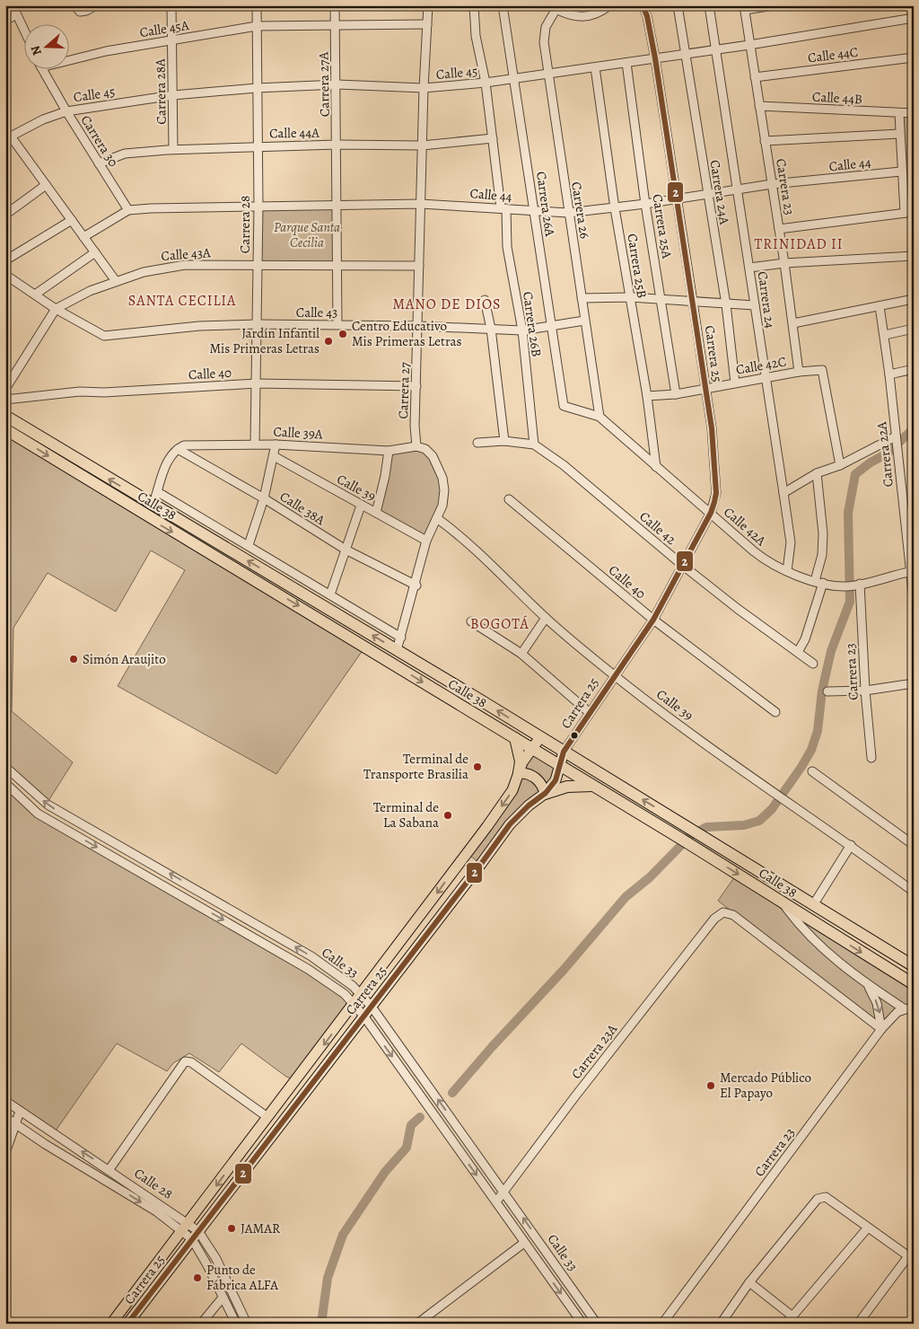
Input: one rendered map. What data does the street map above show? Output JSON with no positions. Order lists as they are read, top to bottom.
{
  "streets": {
    "highway": ["Calle 38"],
    "main road": ["Carrera 25"],
    "street": [
      "Calle 45A",
      "Calle 44C",
      "Calle 45",
      "Carrera 27A",
      "Carrera 28A",
      "Calle 44B",
      "Calle 44A",
      "Carrera 30",
      "Calle 44",
      "Carrera 23",
      "Carrera 24A",
      "Carrera 26A",
      "Carrera 26",
      "Carrera 28",
      "Carrera 25A",
      "Calle 43A",
      "Carrera 25B",
      "Carrera 24",
      "Calle 43",
      "Carrera 26B",
      "Calle 42C",
      "Calle 40",
      "Carrera 27",
      "Calle 39A",
      "Carrera 22A",
      "Calle 39",
      "Calle 38A",
      "Calle 42A",
      "Calle 42",
      "Calle 33",
      "Carrera 23A",
      "Calle 28"
    ]
  },
  "crossings": [
    ["Calle 45A", "Carrera 27A"],
    ["Calle 45A", "Carrera 28A"],
    ["Calle 45A", "Carrera 28"],
    ["Calle 45A", "Carrera 27"],
    ["Calle 44C", "Carrera 23"],
    ["Calle 45", "Carrera 27A"],
    ["Calle 45", "Carrera 28A"],
    ["Calle 45", "Carrera 30"],
    ["Calle 45", "Carrera 23"],
    ["Calle 45", "Carrera 24A"],
    ["Calle 45", "Carrera 26A"],
    ["Calle 45", "Carrera 26"],
    ["Calle 45", "Carrera 28"],
    ["Calle 45", "Carrera 25A"],
    ["Calle 45", "Carrera 25B"],
    ["Calle 45", "Carrera 24"],
    ["Calle 45", "Carrera 26B"],
    ["Calle 45", "Carrera 25"],
    ["Calle 45", "Carrera 27"],
    ["Carrera 27A", "Calle 44A"],
    ["Carrera 27A", "Calle 44"],
    ["Carrera 27A", "Calle 43A"],
    ["Carrera 27A", "Calle 43"],
    ["Carrera 28A", "Calle 44A"],
    ["Calle 44B", "Carrera 23"],
    ["Calle 44A", "Carrera 30"],
    ["Calle 44A", "Carrera 28"],
    ["Calle 44A", "Carrera 26B"],
    ["Calle 44A", "Carrera 27"],
    ["Carrera 30", "Calle 44"],
    ["Calle 44", "Carrera 23"],
    ["Calle 44", "Carrera 24A"],
    ["Calle 44", "Carrera 26A"],
    ["Calle 44", "Carrera 26"],
    ["Calle 44", "Carrera 28"],
    ["Calle 44", "Carrera 25A"],
    ["Calle 44", "Carrera 25B"],
    ["Calle 44", "Carrera 24"],
    ["Calle 44", "Carrera 26B"],
    ["Calle 44", "Carrera 25"],
    ["Calle 44", "Carrera 27"],
    ["Carrera 23", "Calle 42C"],
    ["Carrera 23", "Calle 42A"],
    ["Carrera 23", "Carrera 23A"],
    ["Carrera 24A", "Calle 42C"],
    ["Carrera 26A", "Calle 43"],
    ["Carrera 26A", "Calle 42A"],
    ["Carrera 26", "Calle 43"],
    ["Carrera 26", "Calle 42A"],
    ["Carrera 28", "Calle 43A"],
    ["Carrera 28", "Calle 43"],
    ["Carrera 28", "Calle 40"],
    ["Carrera 28", "Calle 39A"],
    ["Carrera 25A", "Calle 42C"],
    ["Calle 43A", "Calle 43"],
    ["Calle 43A", "Carrera 27"],
    ["Carrera 25B", "Calle 42C"],
    ["Carrera 25B", "Calle 42A"],
    ["Carrera 24", "Calle 42C"],
    ["Carrera 24", "Calle 42A"],
    ["Calle 43", "Carrera 26B"],
    ["Calle 43", "Carrera 27"],
    ["Carrera 26B", "Calle 42"],
    ["Carrera 25", "Calle 42C"],
    ["Carrera 25", "Calle 40"],
    ["Carrera 25", "Calle 39"],
    ["Carrera 25", "Calle 38"],
    ["Carrera 25", "Calle 42A"],
    ["Carrera 25", "Calle 42"],
    ["Carrera 25", "Calle 33"],
    ["Carrera 25", "Calle 28"],
    ["Calle 40", "Carrera 27"],
    ["Carrera 27", "Calle 39A"],
    ["Calle 39A", "Calle 38A"],
    ["Carrera 22A", "Calle 42A"],
    ["Calle 33", "Carrera 23A"]
  ],
  "districts": [
    "TRINIDAD II",
    "SANTA CECILIA",
    "MANO DE DIOS",
    "BOGOTÁ"
  ],
  "parks": ["Parque Santa Cecilia"],
  "places": [
    "Centro Educativo Mis Primeras Letras",
    "Jardín Infantil Mis Primeras Letras",
    "Simón Araujito",
    "Terminal de Transporte Brasilia",
    "Terminal de La Sabana",
    "Mercado Público El Papayo",
    "JAMAR",
    "Punto de Fábrica ALFA"
  ],
  "lines": ["transit line 2"],
  "north": "left"
}
